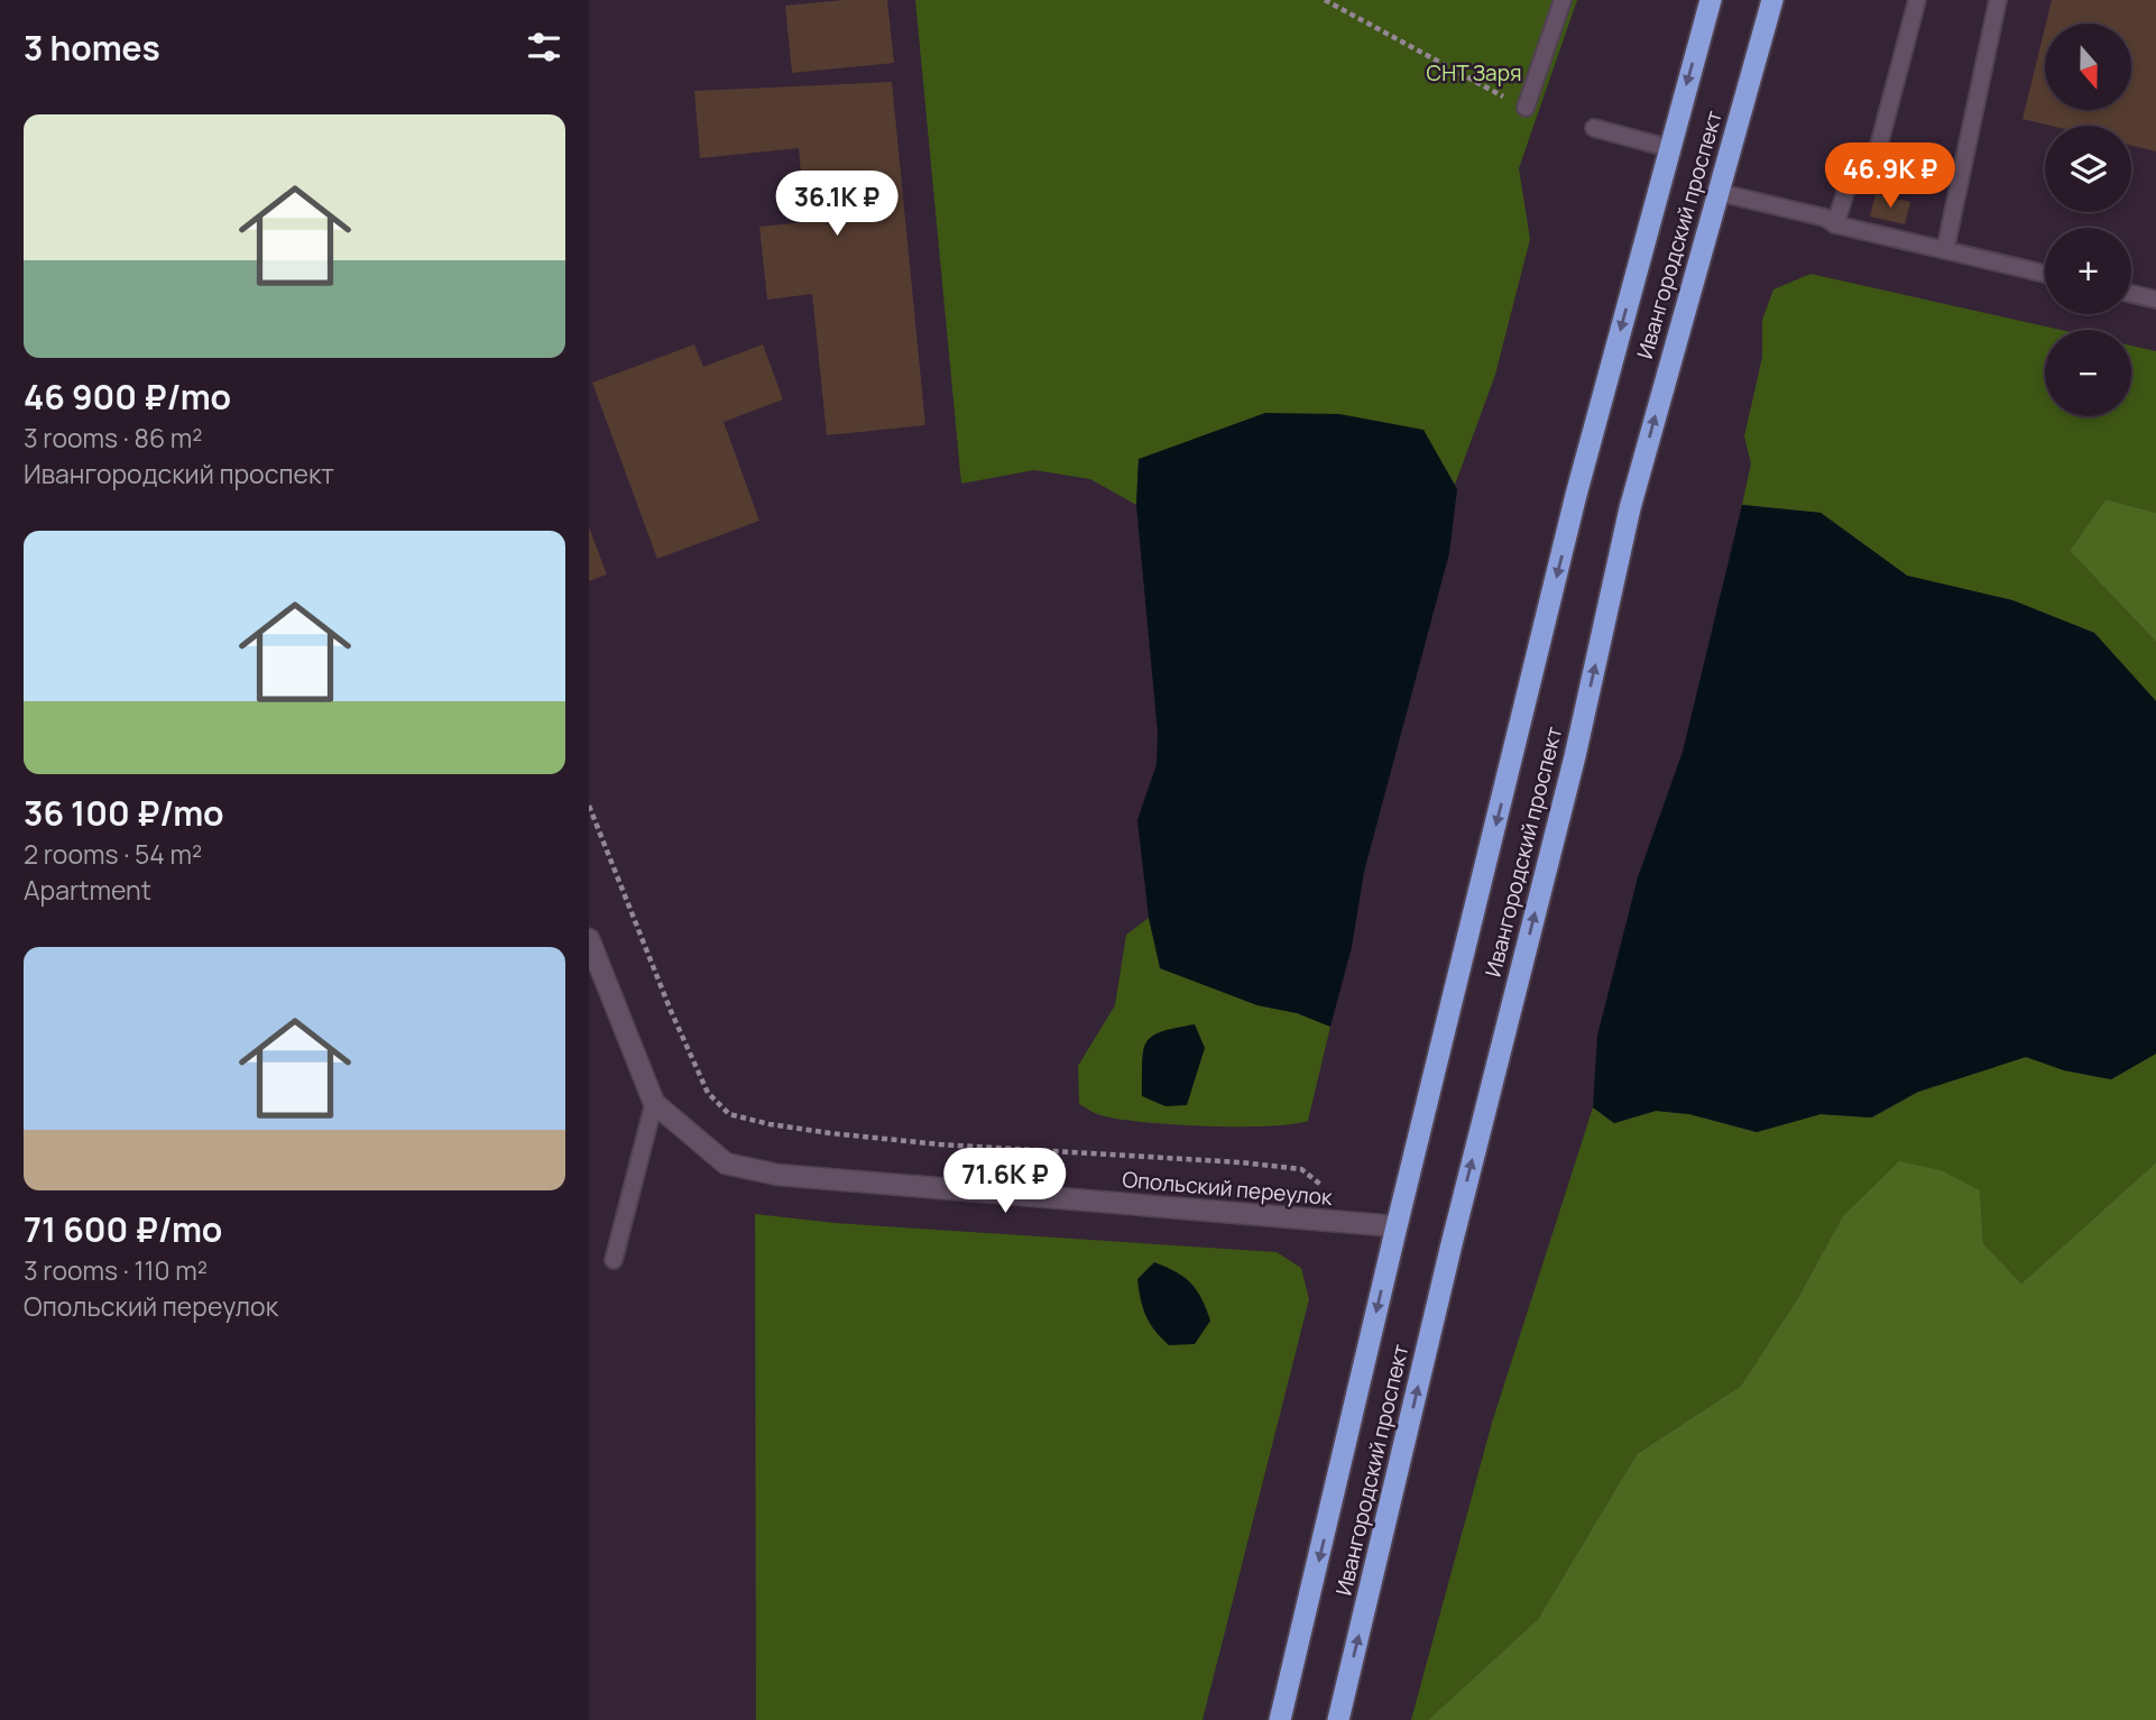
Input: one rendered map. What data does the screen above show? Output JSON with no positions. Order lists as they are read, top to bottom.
{
  "streets": {
    "highway": ["Ивангородский проспект"],
    "street": ["Опольский переулок"]
  },
  "crossings": [
    ["Ивангородский проспект", "Опольский переулок"]
  ],
  "parks": ["СНТ Заря"],
  "north": "bottom",
  "page": {
    "heading": "3 homes",
    "map_buttons": ["+", "−"],
    "list": [
      {
        "name": "46 900 ₽/mo",
        "note": "3 rooms · 86 m² · Ивангородский проспект"
      },
      {
        "name": "36 100 ₽/mo",
        "note": "2 rooms · 54 m² · Apartment"
      },
      {
        "name": "71 600 ₽/mo",
        "note": "3 rooms · 110 m² · Опольский переулок"
      }
    ],
    "price": ["46.9K ₽", "36.1K ₽", "71.6K ₽"]
  }
}
